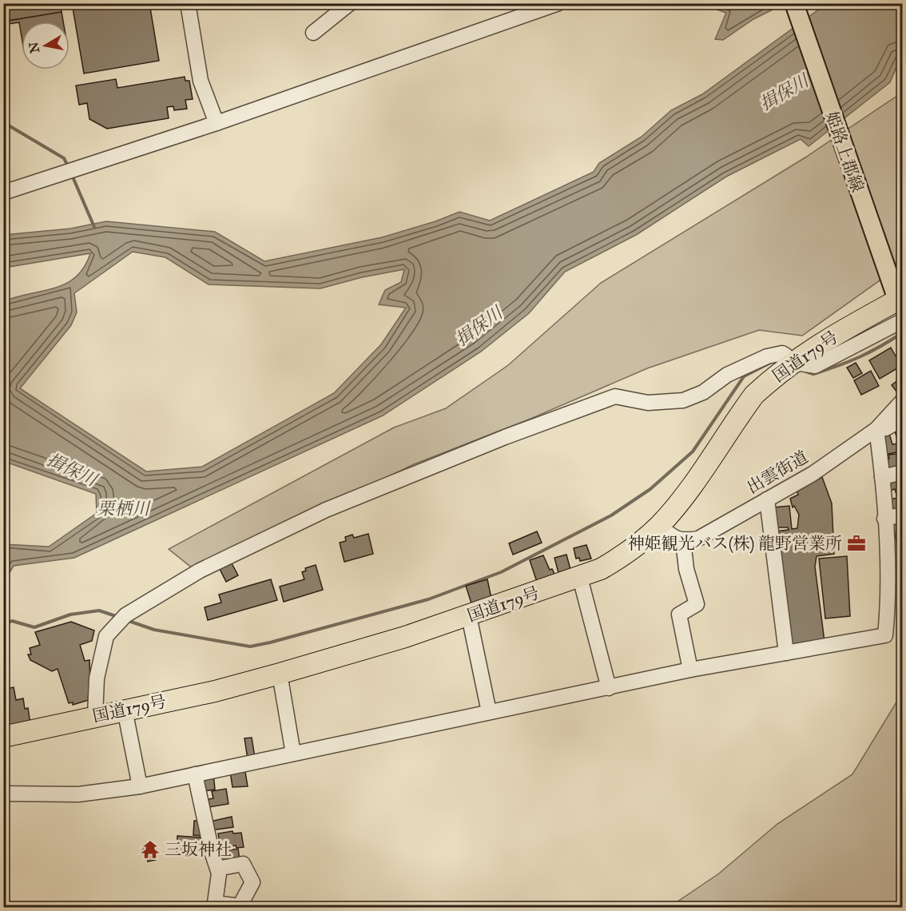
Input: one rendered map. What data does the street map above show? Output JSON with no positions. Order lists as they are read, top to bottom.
{
  "streets": {
    "highway": ["国道179号"],
    "main road": ["姫路上郡線"],
    "street": ["出雲街道"]
  },
  "crossings": [
    ["姫路上郡線", "国道179号"]
  ],
  "water": ["揖保川", "栗栖川"],
  "places": {
    "office": ["神姫観光バス(株) 龍野営業所"],
    "temple": ["三坂神社"]
  },
  "north": "left"
}
